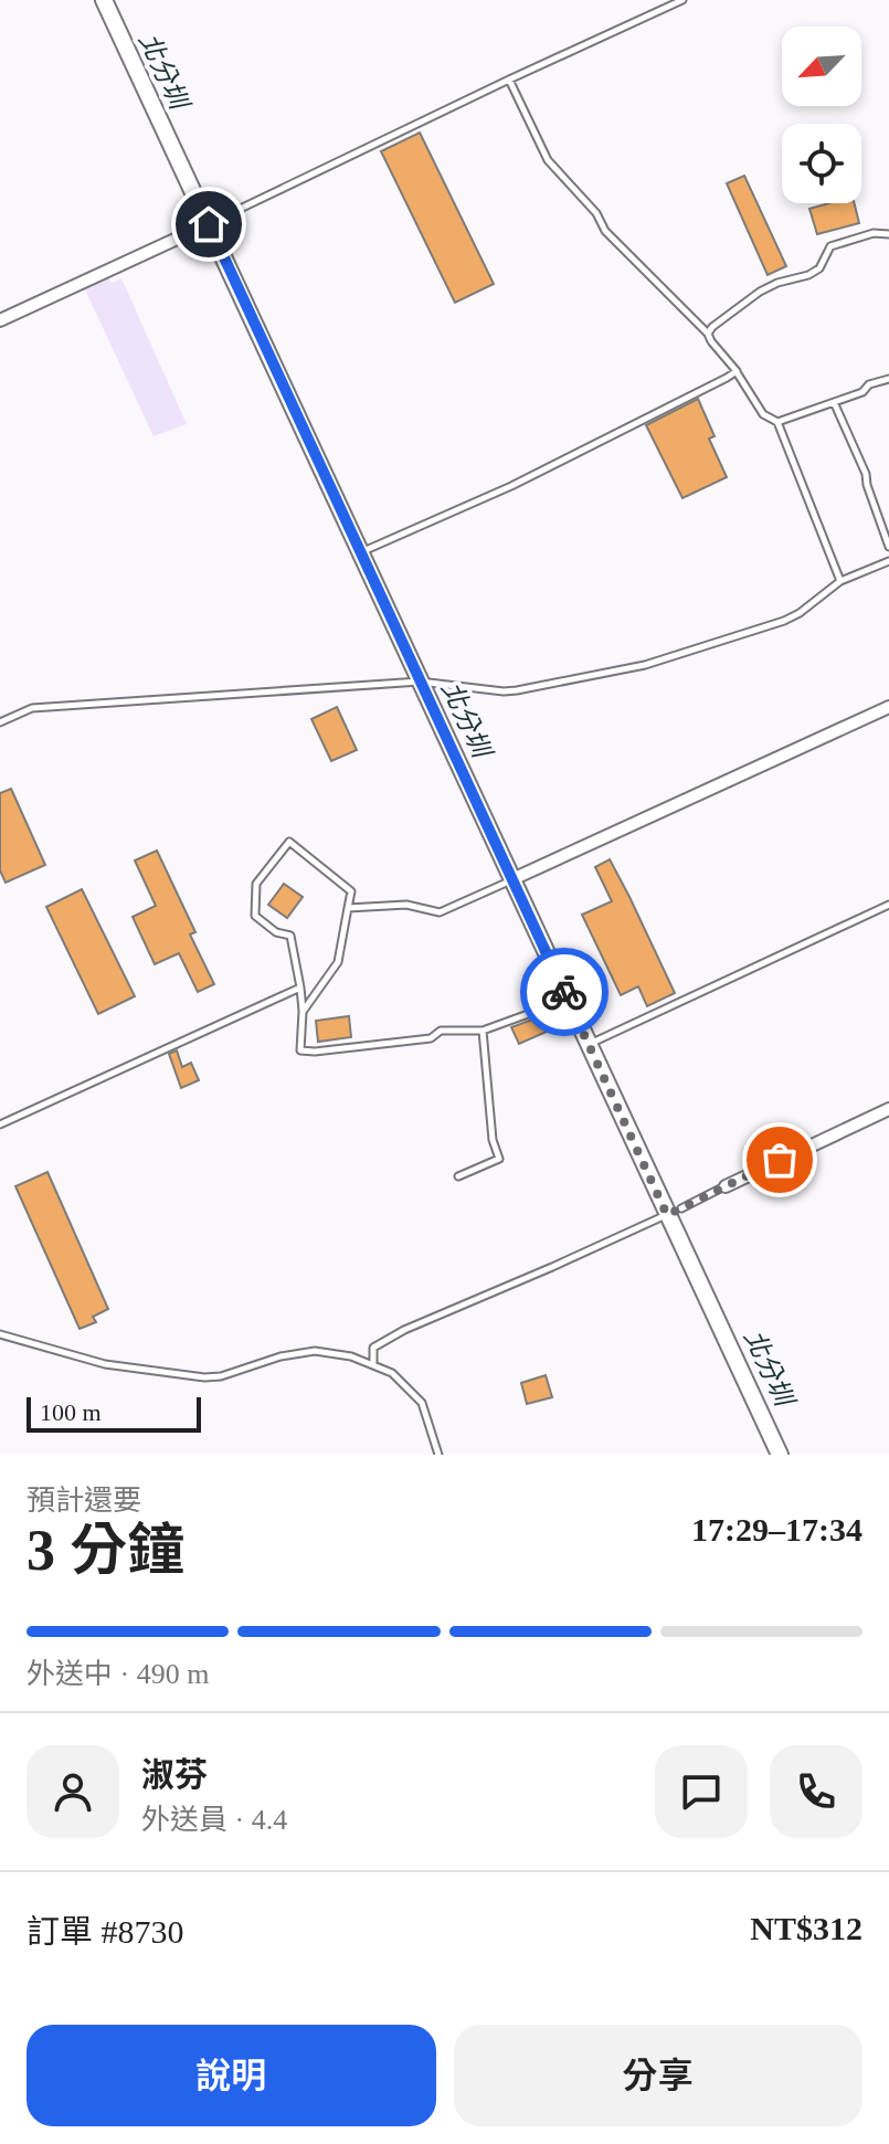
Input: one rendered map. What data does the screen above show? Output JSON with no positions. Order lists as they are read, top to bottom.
{
  "water": ["北分圳"],
  "scale_bar": "100 m",
  "north": "bottom left",
  "page": {
    "scale": "100 m",
    "heading": ["3 分鐘", "預計還要", "17:29–17:34"],
    "panel": [
      "淑芬",
      "外送員 · 4.4",
      "訂單 #8730",
      "NT$312"
    ],
    "bar": "外送中 · 490 m",
    "buttons": ["說明", "分享"]
  }
}
